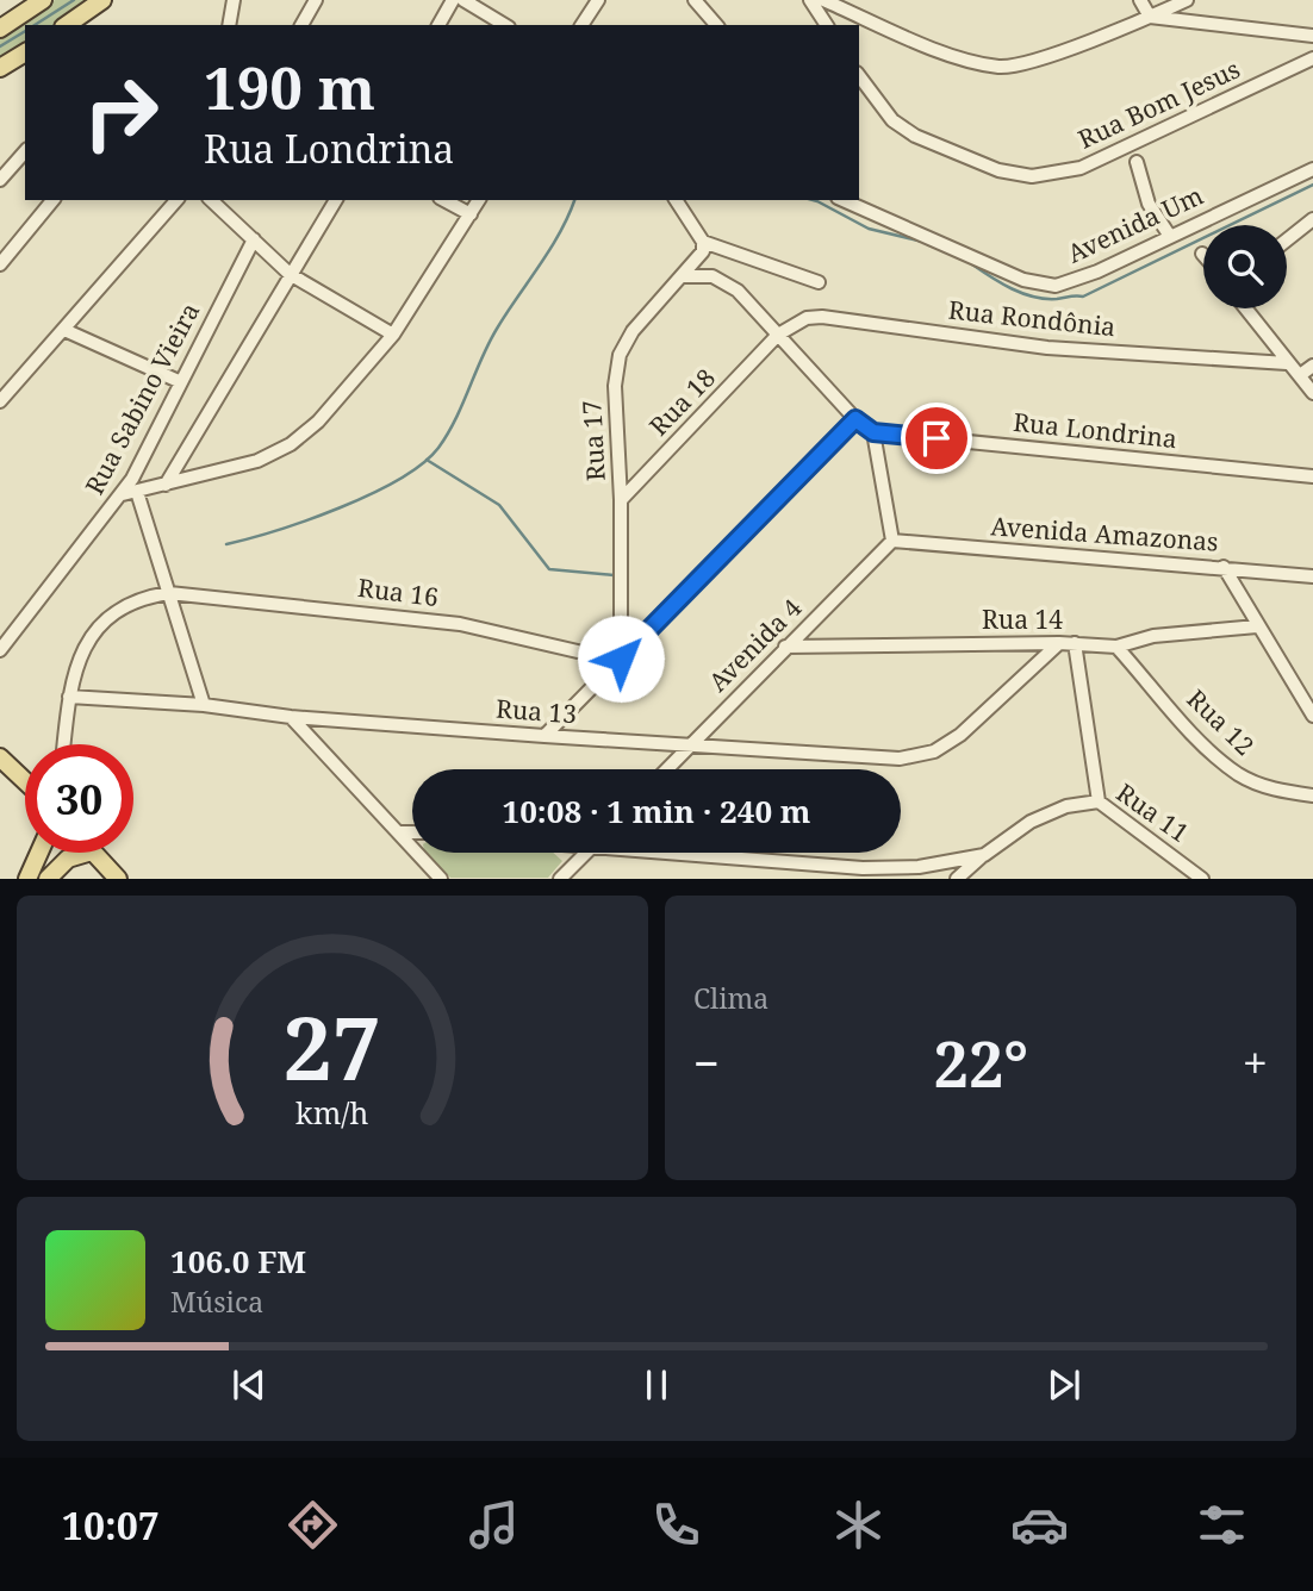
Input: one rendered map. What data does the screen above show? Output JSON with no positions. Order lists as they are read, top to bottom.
{
  "streets": {
    "street": [
      "Rua Bom Jesus",
      "Avenida Um",
      "Rua Rondônia",
      "Rua Sabino Vieira",
      "Rua 18",
      "Rua Londrina",
      "Rua 17",
      "Avenida Amazonas",
      "Rua 16",
      "Rua 14",
      "Avenida 4",
      "Rua 13",
      "Rua 12",
      "Rua 11"
    ]
  },
  "crossings": [
    ["Rua Rondônia", "Rua 18"],
    ["Rua 18", "Rua 17"],
    ["Rua 17", "Rua 16"],
    ["Avenida Amazonas", "Avenida 4"],
    ["Rua 14", "Avenida 4"],
    ["Rua 14", "Rua 13"],
    ["Rua 14", "Rua 12"],
    ["Avenida 4", "Rua 13"]
  ],
  "page": {
    "turn": ["190 m", "Rua Londrina"],
    "limit": "30",
    "trip": "10:08 · 1 min · 240 m",
    "tile": "Clima",
    "heat": ["−", "22°", "+"],
    "song": ["106.0 FM", "Música"],
    "tabs": "10:07",
    "gauge": ["27", "km/h"]
  }
}
